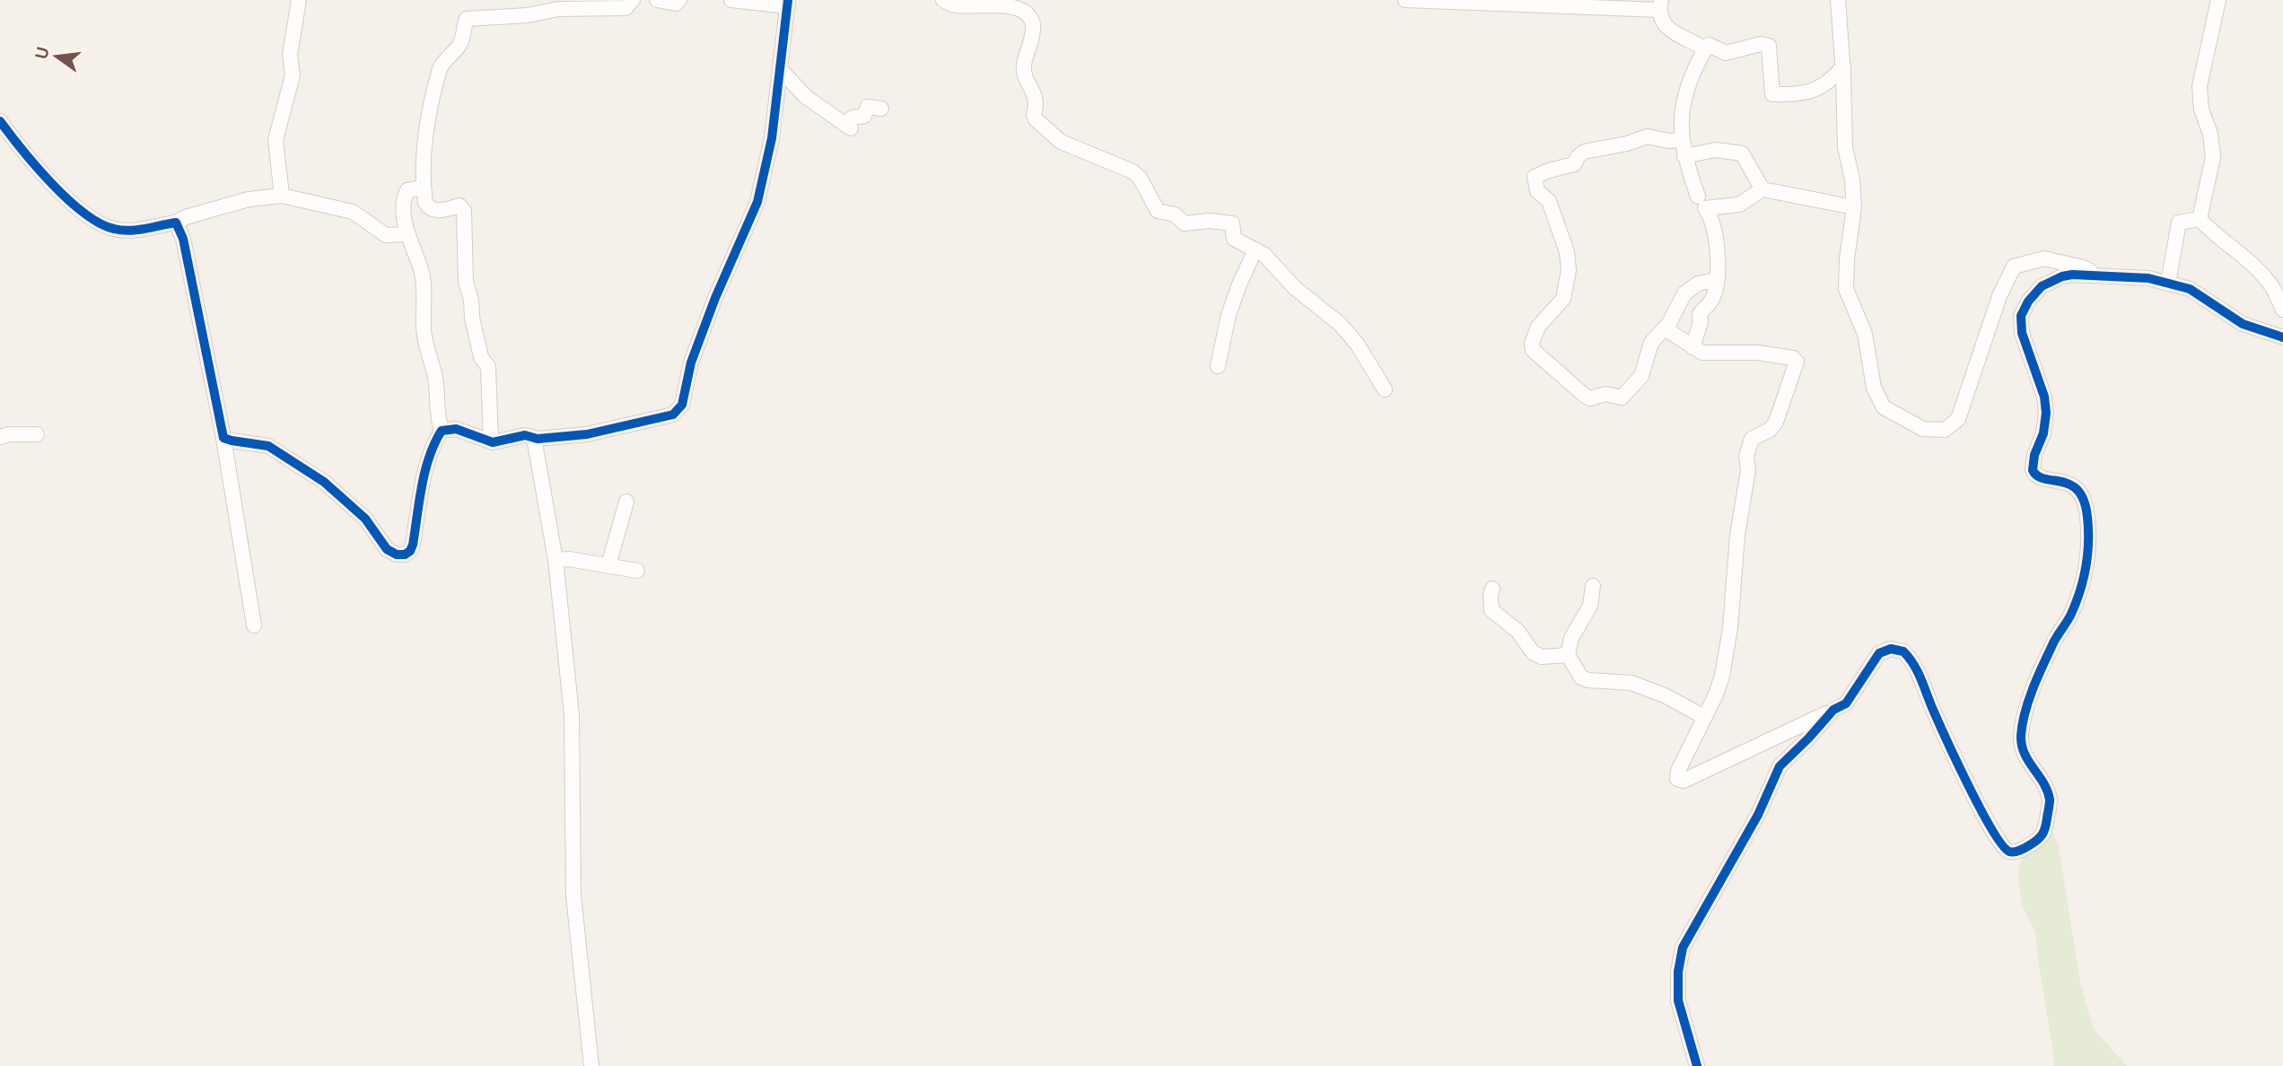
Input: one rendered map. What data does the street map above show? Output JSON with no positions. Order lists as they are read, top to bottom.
{
  "north": "left"
}
